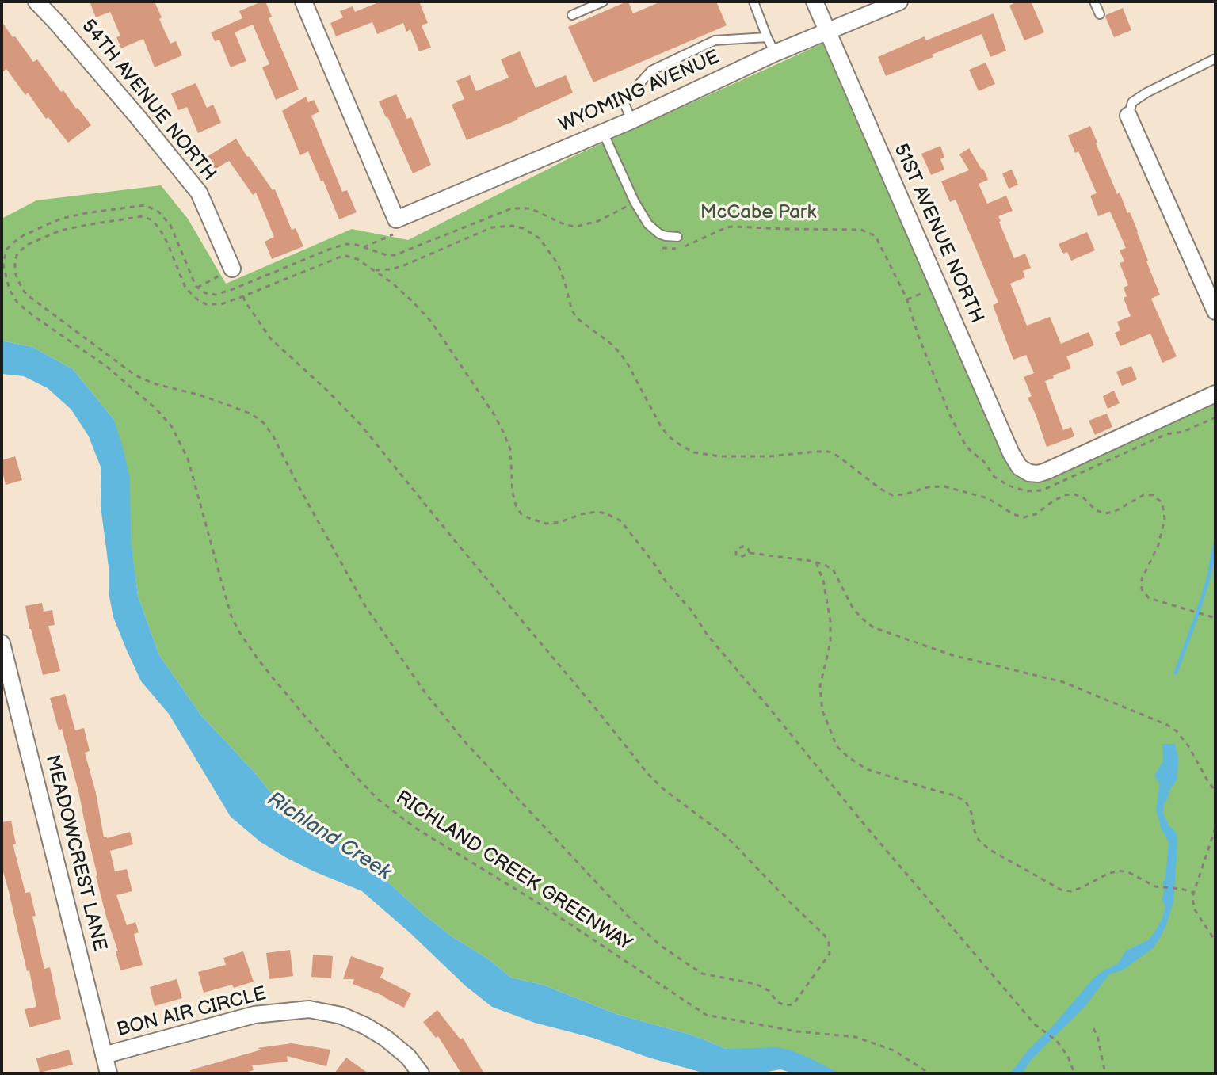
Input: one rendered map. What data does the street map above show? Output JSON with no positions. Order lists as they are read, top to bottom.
{
  "streets": {
    "street": [
      "WYOMING AVENUE",
      "54TH AVENUE NORTH",
      "51ST AVENUE NORTH",
      "MEADOWCREST LANE",
      "BON AIR CIRCLE"
    ],
    "path": ["RICHLAND CREEK GREENWAY"]
  },
  "crossings": [
    ["WYOMING AVENUE", "51ST AVENUE NORTH"],
    ["MEADOWCREST LANE", "BON AIR CIRCLE"]
  ],
  "water": ["Richland Creek"],
  "parks": ["McCabe Park"]
}
